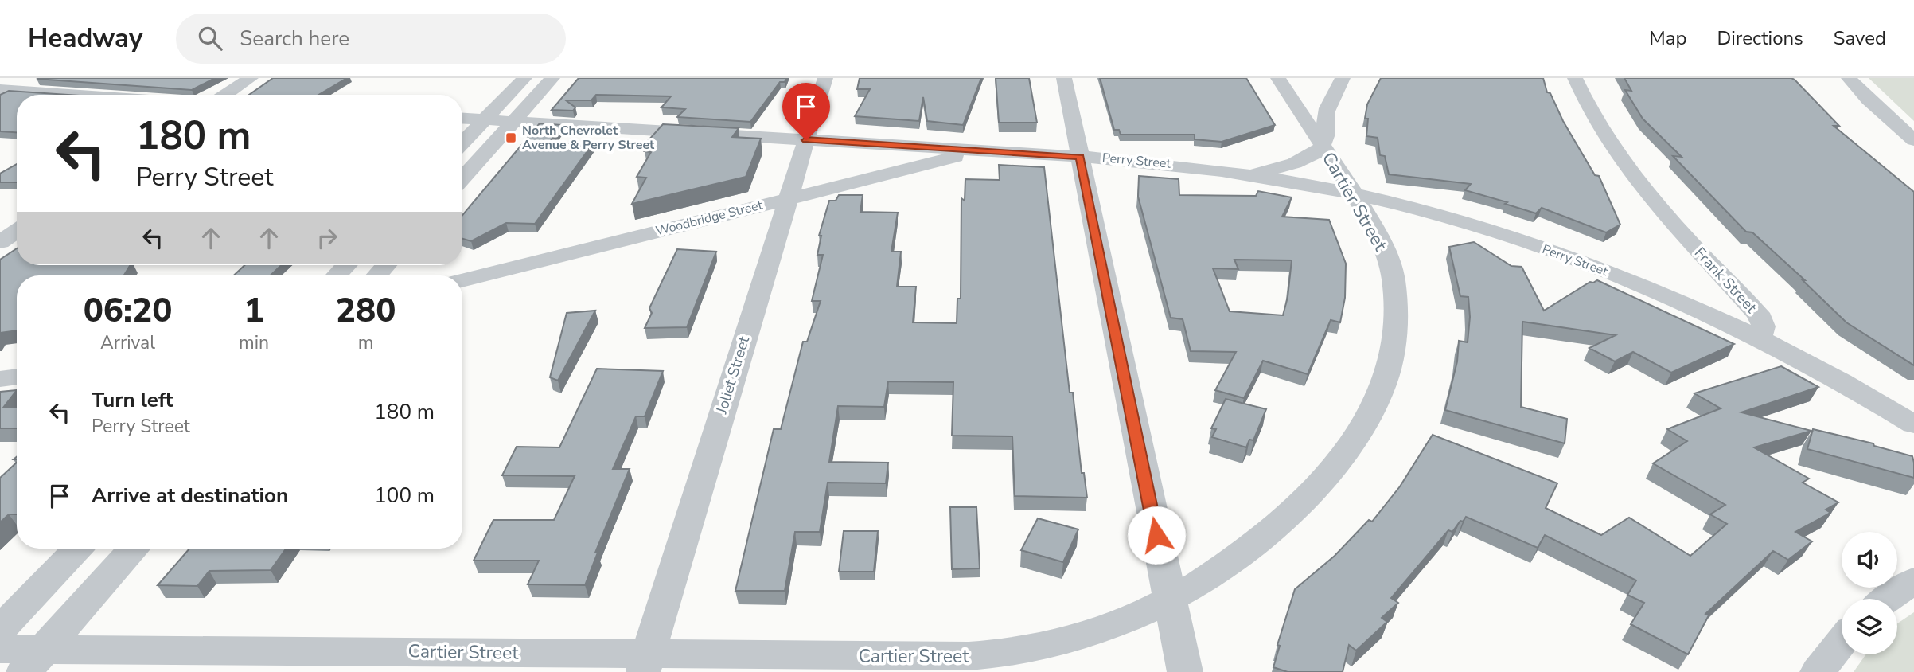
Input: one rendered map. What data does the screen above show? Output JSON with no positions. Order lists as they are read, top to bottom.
{
  "streets": {
    "street": [
      "Perry Street",
      "Cartier Street",
      "Woodbridge Street",
      "Frank Street",
      "Joliet Street"
    ]
  },
  "crossings": [
    ["Perry Street", "Cartier Street"],
    ["Perry Street", "Woodbridge Street"],
    ["Perry Street", "Frank Street"],
    ["Perry Street", "Joliet Street"],
    ["Cartier Street", "Joliet Street"],
    ["Woodbridge Street", "Joliet Street"]
  ],
  "places": {
    "transit": ["North Chevrolet Avenue & Perry Street"]
  },
  "page": {
    "header": "Headway",
    "search": "Search here",
    "nav": ["Map", "Directions", "Saved"],
    "turn": ["180 m", "Perry Street"],
    "eta": [
      "06:20",
      "Arrival",
      "1",
      "min",
      "280",
      "m"
    ],
    "list": [
      {
        "name": "Turn left",
        "note": "Perry Street",
        "value": "180 m"
      },
      {
        "name": "Arrive at destination",
        "value": "100 m"
      }
    ]
  }
}
